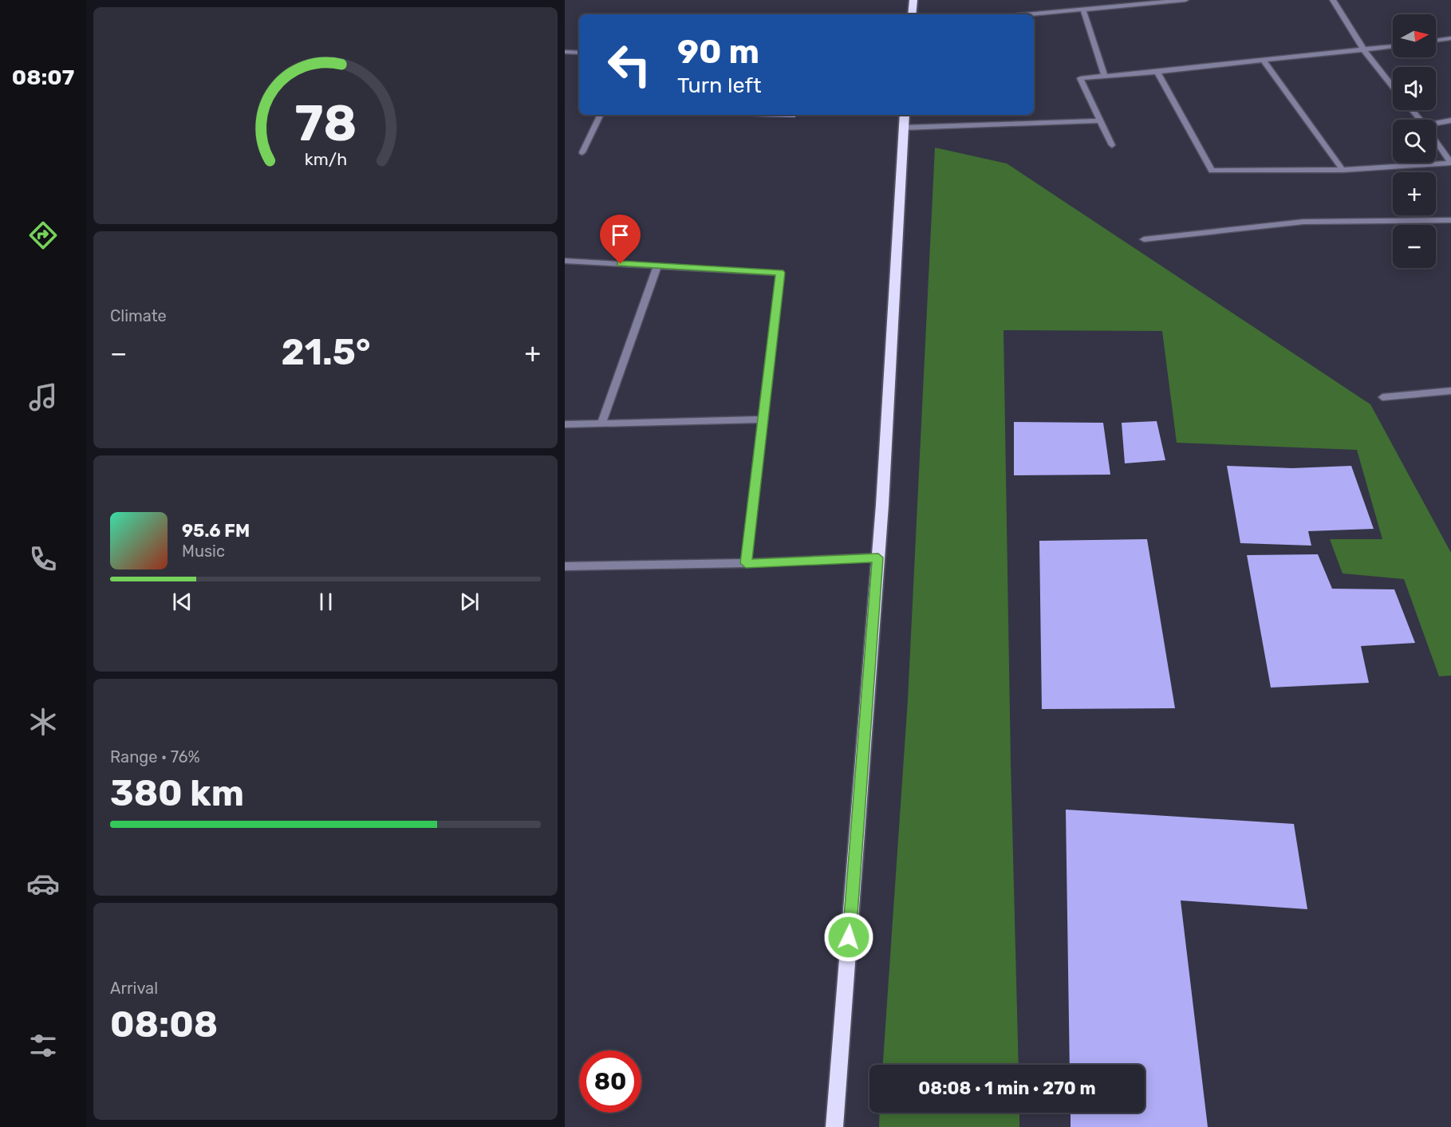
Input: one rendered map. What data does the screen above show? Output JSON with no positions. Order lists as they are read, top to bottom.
{
  "north": "right",
  "page": {
    "tabs": "08:07",
    "map_buttons": ["+", "−"],
    "turn": ["90 m", "Turn left"],
    "tile": [
      "Climate",
      ["Range · 76%", "380 km"],
      ["Arrival", "08:08"]
    ],
    "heat": ["−", "21.5°", "+"],
    "song": ["95.6 FM", "Music"],
    "limit": "80",
    "trip": "08:08 · 1 min · 270 m",
    "gauge": ["78", "km/h"]
  }
}
